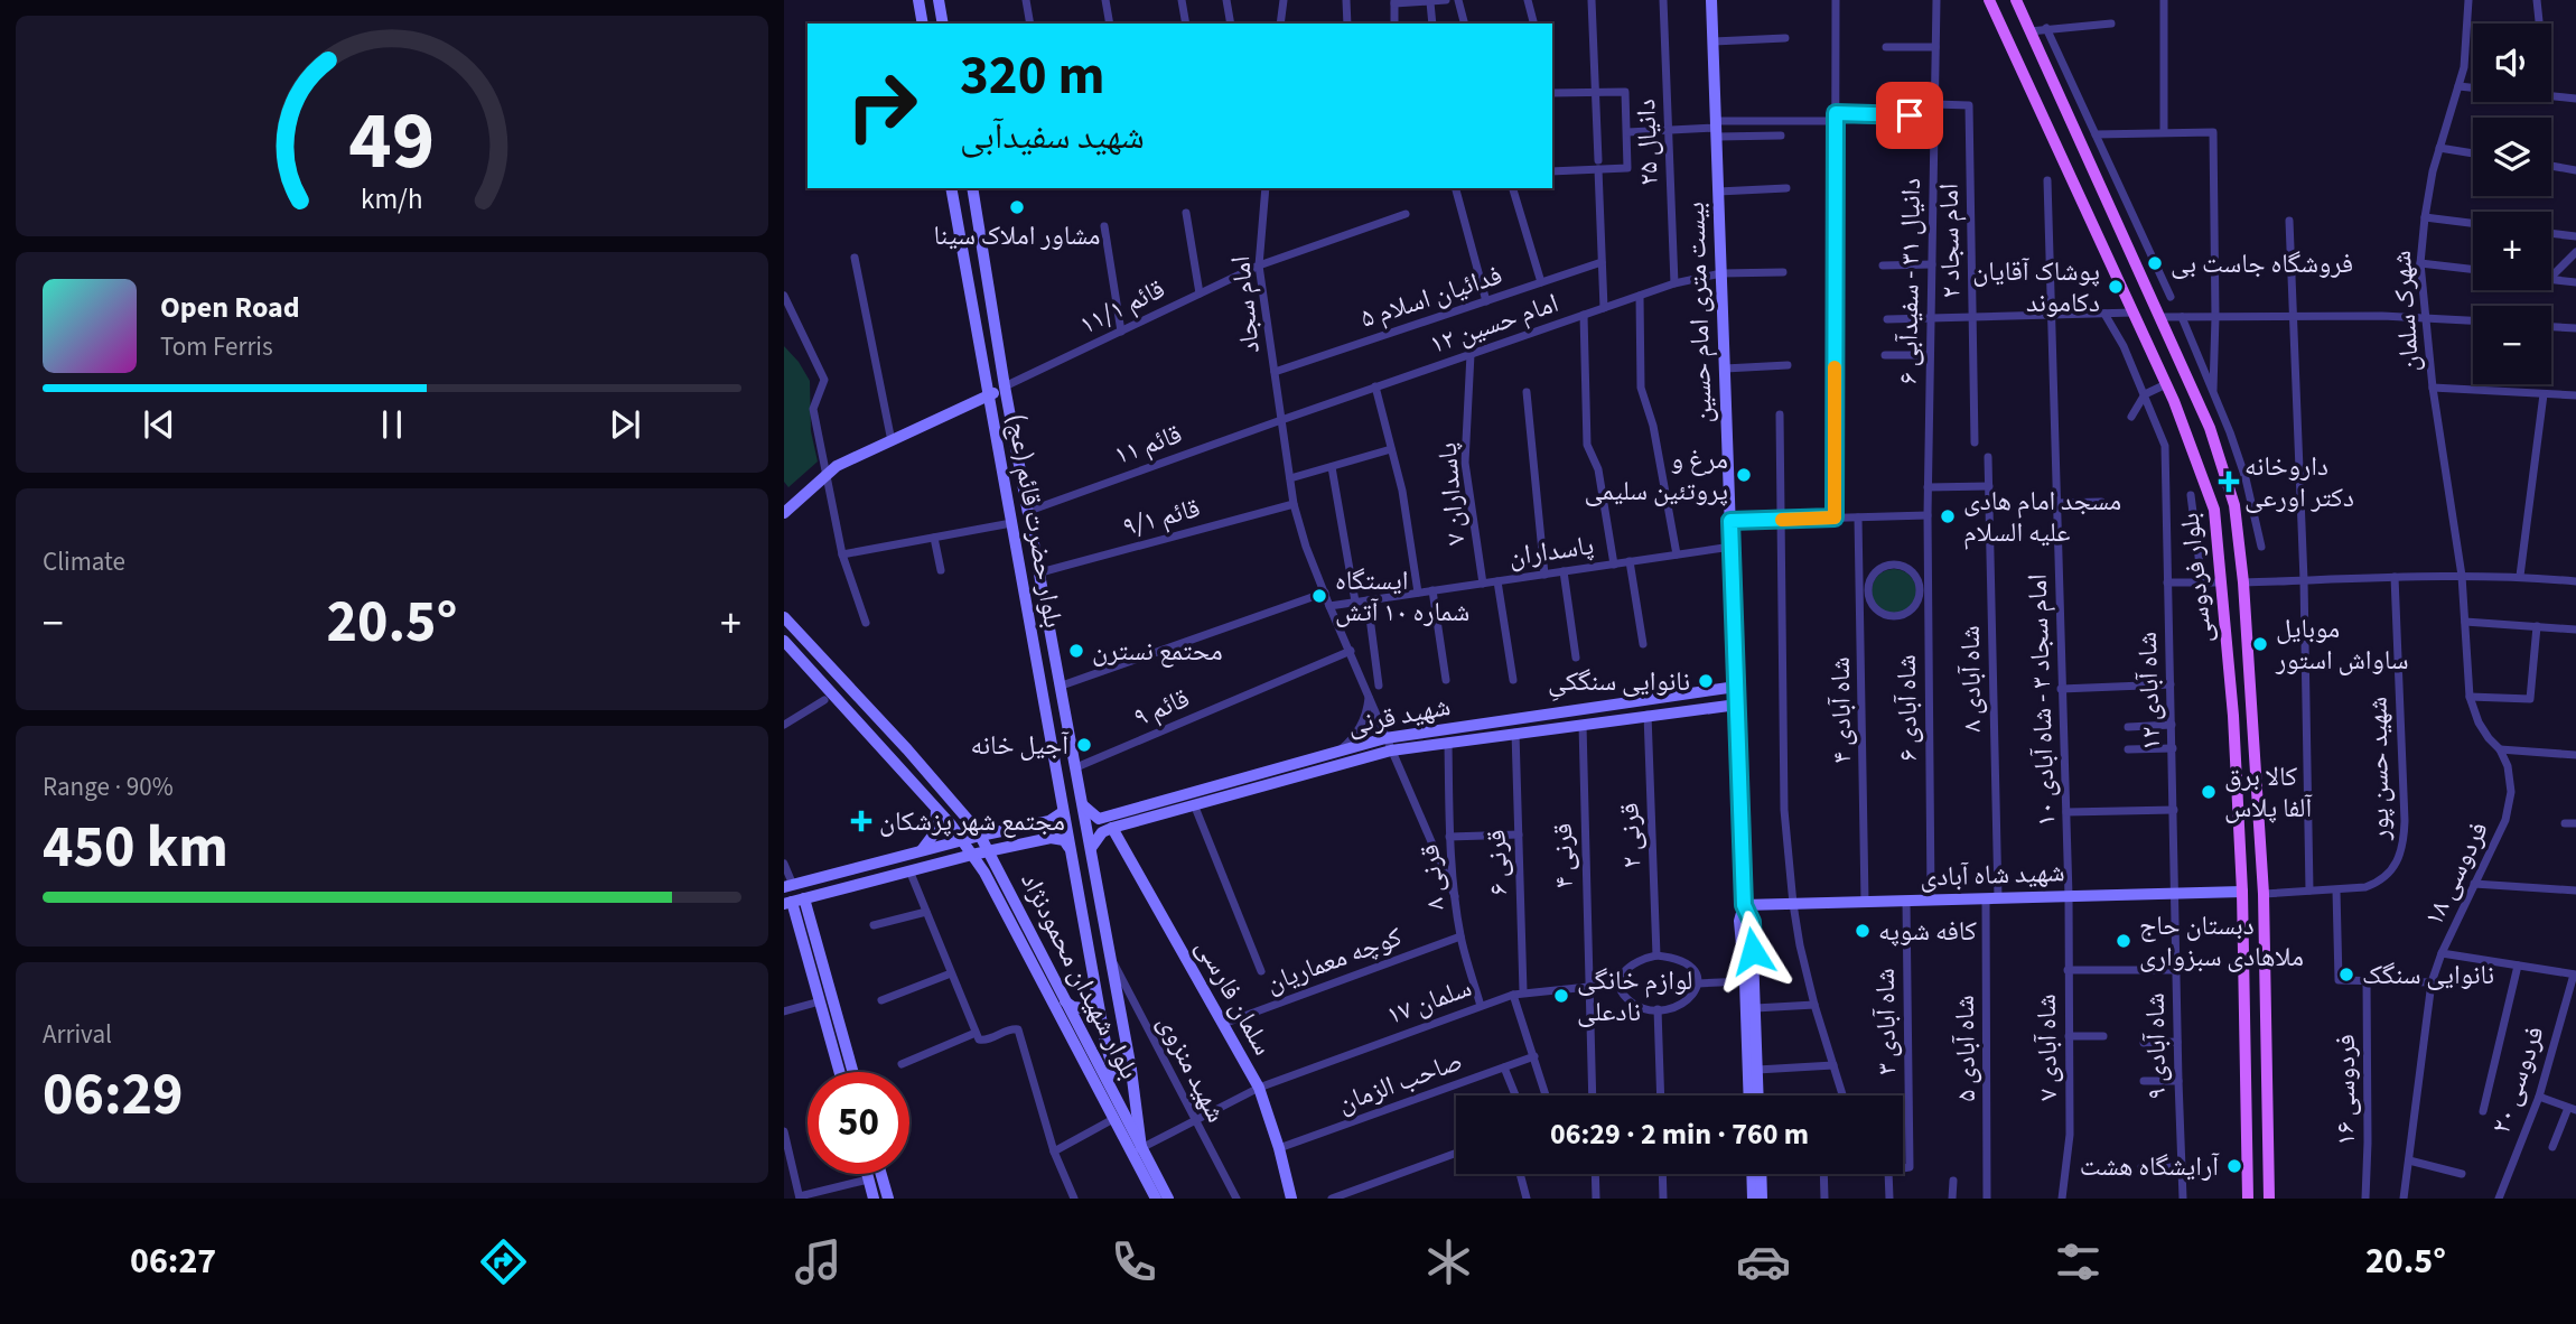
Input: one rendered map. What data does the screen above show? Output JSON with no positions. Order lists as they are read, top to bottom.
{
  "streets": {
    "main road": [
      "بیست متری امام حسین",
      "بلوار حضرت قائم (عج)",
      "بلوار فردوسی",
      "شهید قرنی",
      "شهید شاه آبادی",
      "بلوار شهیدان محمودنژاد",
      "سلمان فارسی"
    ],
    "street": [
      "دانیال ۲۵",
      "امام سجاد ۲",
      "دانیال ۳۱ - سفیدآبی ۶",
      "فدائیان اسلام ۵",
      "امام سجاد",
      "قائم ۱۱/۱",
      "شهرک سلمان",
      "امام حسین ۱۲",
      "قائم ۱۱",
      "پاسداران ۷",
      "قائم ۹/۱",
      "پاسداران",
      "شاه آبادی ۸",
      "شاه آبادی ۱۲",
      "امام سجاد ۳ - شاه آبادی ۱۰",
      "قائم ۹",
      "شاه آبادی ۶",
      "شاه آبادی ۴",
      "شهید حسن پور",
      "قرنی ۲",
      "قرنی ۴",
      "قرنی ۶",
      "فردوسی ۱۸",
      "قرنی ۸",
      "کوچه معماریان",
      "سلمان ۱۷",
      "شاه آبادی ۳",
      "شاه آبادی ۹",
      "شاه آبادی ۷",
      "شاه آبادی ۵",
      "شهید منزوی",
      "فردوسی ۲۰",
      "صاحب الزمان",
      "فردوسی ۱۶"
    ]
  },
  "crossings": [
    ["دانیال ۲۵", "امام حسین ۱۲"],
    ["امام سجاد ۲", "دانیال ۳۱ - سفیدآبی ۶"],
    ["دانیال ۳۱ - سفیدآبی ۶", "شاه آبادی ۶"],
    ["فدائیان اسلام ۵", "امام سجاد"],
    ["امام سجاد", "قائم ۱۱/۱"],
    ["امام سجاد", "امام حسین ۱۲"],
    ["امام سجاد", "قائم ۱۱"],
    ["امام سجاد", "قائم ۹/۱"],
    ["امام سجاد", "پاسداران"],
    ["امام سجاد", "قائم ۹"],
    ["امام سجاد", "شهید قرنی"],
    ["امام سجاد", "قرنی ۸"],
    ["قائم ۱۱/۱", "بلوار حضرت قائم (عج)"],
    ["شهرک سلمان", "فردوسی ۱۸"],
    ["بیست متری امام حسین", "امام حسین ۱۲"],
    ["بیست متری امام حسین", "پاسداران"],
    ["بیست متری امام حسین", "شهید قرنی"],
    ["بیست متری امام حسین", "شهید شاه آبادی"],
    ["امام حسین ۱۲", "قائم ۱۱"],
    ["امام حسین ۱۲", "پاسداران ۷"],
    ["قائم ۱۱", "بلوار حضرت قائم (عج)"],
    ["پاسداران ۷", "پاسداران"],
    ["قائم ۹/۱", "بلوار حضرت قائم (عج)"],
    ["بلوار حضرت قائم (عج)", "قائم ۹"],
    ["بلوار حضرت قائم (عج)", "بلوار شهیدان محمودنژاد"],
    ["بلوار حضرت قائم (عج)", "سلمان ۱۷"],
    ["بلوار حضرت قائم (عج)", "شهید منزوی"],
    ["بلوار فردوسی", "شهید حسن پور"],
    ["بلوار فردوسی", "شهید شاه آبادی"],
    ["شاه آبادی ۸", "شهید شاه آبادی"],
    ["شاه آبادی ۱۲", "شهید شاه آبادی"],
    ["شاه آبادی ۱۲", "شاه آبادی ۹"],
    ["امام سجاد ۳ - شاه آبادی ۱۰", "شهید شاه آبادی"],
    ["امام سجاد ۳ - شاه آبادی ۱۰", "شاه آبادی ۷"],
    ["شاه آبادی ۶", "شاه آبادی ۴"],
    ["شاه آبادی ۶", "شهید شاه آبادی"],
    ["شاه آبادی ۴", "شهید شاه آبادی"],
    ["شهید قرنی", "قرنی ۲"],
    ["شهید قرنی", "قرنی ۴"],
    ["شهید قرنی", "قرنی ۶"],
    ["شهید قرنی", "قرنی ۸"],
    ["شهید قرنی", "سلمان فارسی"],
    ["قرنی ۲", "سلمان ۱۷"],
    ["قرنی ۴", "سلمان ۱۷"],
    ["قرنی ۶", "سلمان ۱۷"],
    ["شهید شاه آبادی", "شاه آبادی ۳"],
    ["شهید شاه آبادی", "شاه آبادی ۹"],
    ["شهید شاه آبادی", "شاه آبادی ۷"],
    ["شهید شاه آبادی", "شاه آبادی ۵"],
    ["قرنی ۸", "کوچه معماریان"],
    ["قرنی ۸", "سلمان ۱۷"],
    ["کوچه معماریان", "سلمان فارسی"],
    ["بلوار شهیدان محمودنژاد", "سلمان ۱۷"],
    ["سلمان فارسی", "سلمان ۱۷"],
    ["سلمان فارسی", "صاحب الزمان"],
    ["سلمان ۱۷", "شهید منزوی"]
  ],
  "places": {
    "other": [
      "مشاور املاک سینا",
      "فروشگاه جاست بی",
      "پوشاک آقایان دکاموند",
      "مرغ و پروتئین سلیمی",
      "مسجد امام هادی علیه السلام",
      "ایستگاه شماره ۱۰ آتش",
      "موبایل ساواش استور",
      "محتمع نسترن",
      "نانوایی سنگکیِ",
      "آجیل خانه",
      "کالا برق آلفا پلاس",
      "کافه شوپه",
      "دبستان حاج ملاهادی سبزواری",
      "نانوایی سنگک",
      "لوازم خانگی نادعلی",
      "آرایشگاه هشت"
    ],
    "health": ["داروخانه دکتر اورعی", "مجتمع شهر پزشکان"]
  },
  "page": {
    "map_buttons": ["+", "−"],
    "turn": ["320 m", "شهید سفیدآبی"],
    "song": ["Open Road", "Tom Ferris"],
    "tile": [
      "Climate",
      ["Range · 90%", "450 km"],
      ["Arrival", "06:29"]
    ],
    "heat": ["−", "20.5°", "+"],
    "limit": "50",
    "trip": "06:29 · 2 min · 760 m",
    "tabs": ["06:27", "20.5°"],
    "gauge": ["49", "km/h"]
  }
}
